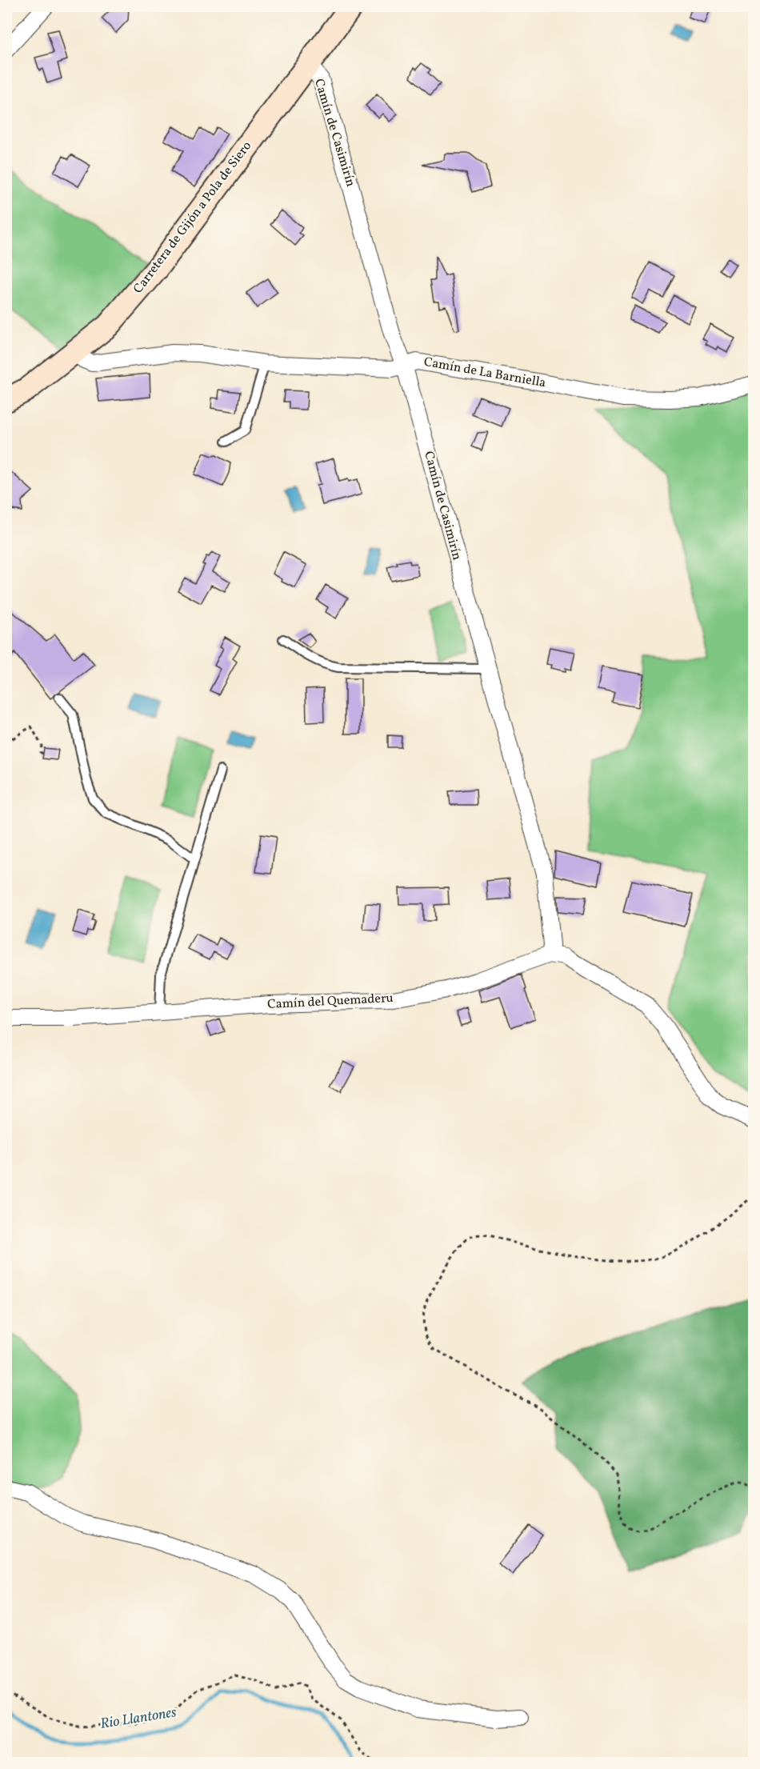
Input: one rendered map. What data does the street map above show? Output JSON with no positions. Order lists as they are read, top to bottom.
{
  "streets": {
    "street": [
      "Camín de Casimirín",
      "Carretera de Gijón a Pola de Siero",
      "Camín de La Barniella",
      "Camín del Quemaderu"
    ]
  },
  "crossings": [
    ["Camín de Casimirín", "Carretera de Gijón a Pola de Siero"],
    ["Camín de Casimirín", "Camín de La Barniella"],
    ["Camín de Casimirín", "Camín del Quemaderu"],
    ["Carretera de Gijón a Pola de Siero", "Camín de La Barniella"]
  ],
  "water": ["Rio Llantones"]
}
